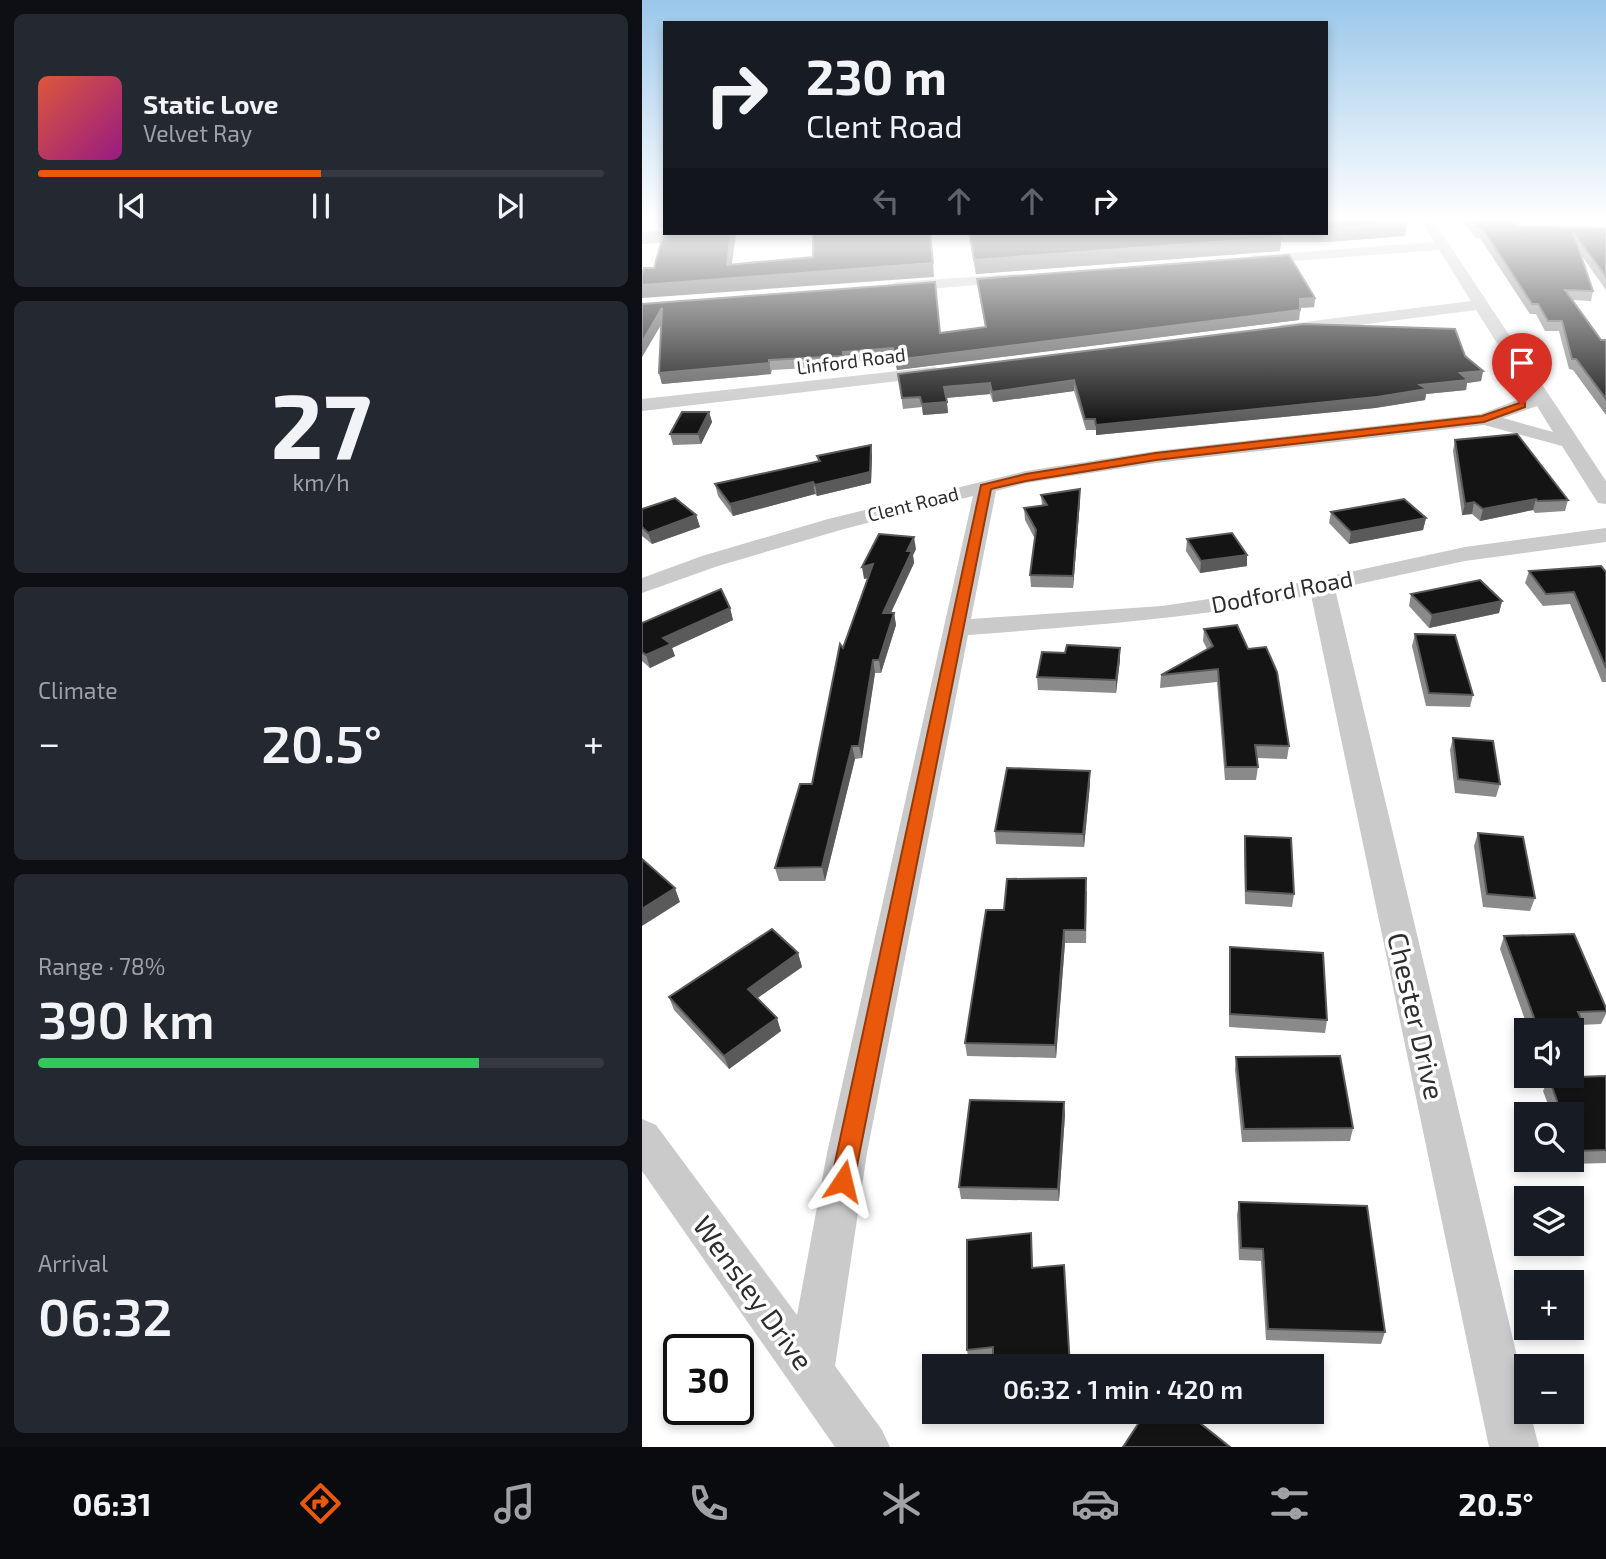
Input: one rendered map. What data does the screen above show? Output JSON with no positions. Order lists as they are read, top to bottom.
{
  "streets": {
    "street": [
      "Linford Road",
      "Clent Road",
      "Dodford Road",
      "Chester Drive",
      "Wensley Drive"
    ]
  },
  "crossings": [
    ["Dodford Road", "Chester Drive"]
  ],
  "page": {
    "turn": ["230 m", "Clent Road"],
    "song": ["Static Love", "Velvet Ray"],
    "tile": [
      ["27", "km/h"],
      "Climate",
      ["Range · 78%", "390 km"],
      ["Arrival", "06:32"]
    ],
    "heat": ["−", "20.5°", "+"],
    "map_buttons": ["+", "−"],
    "limit": "30",
    "trip": "06:32 · 1 min · 420 m",
    "tabs": ["06:31", "20.5°"]
  }
}
